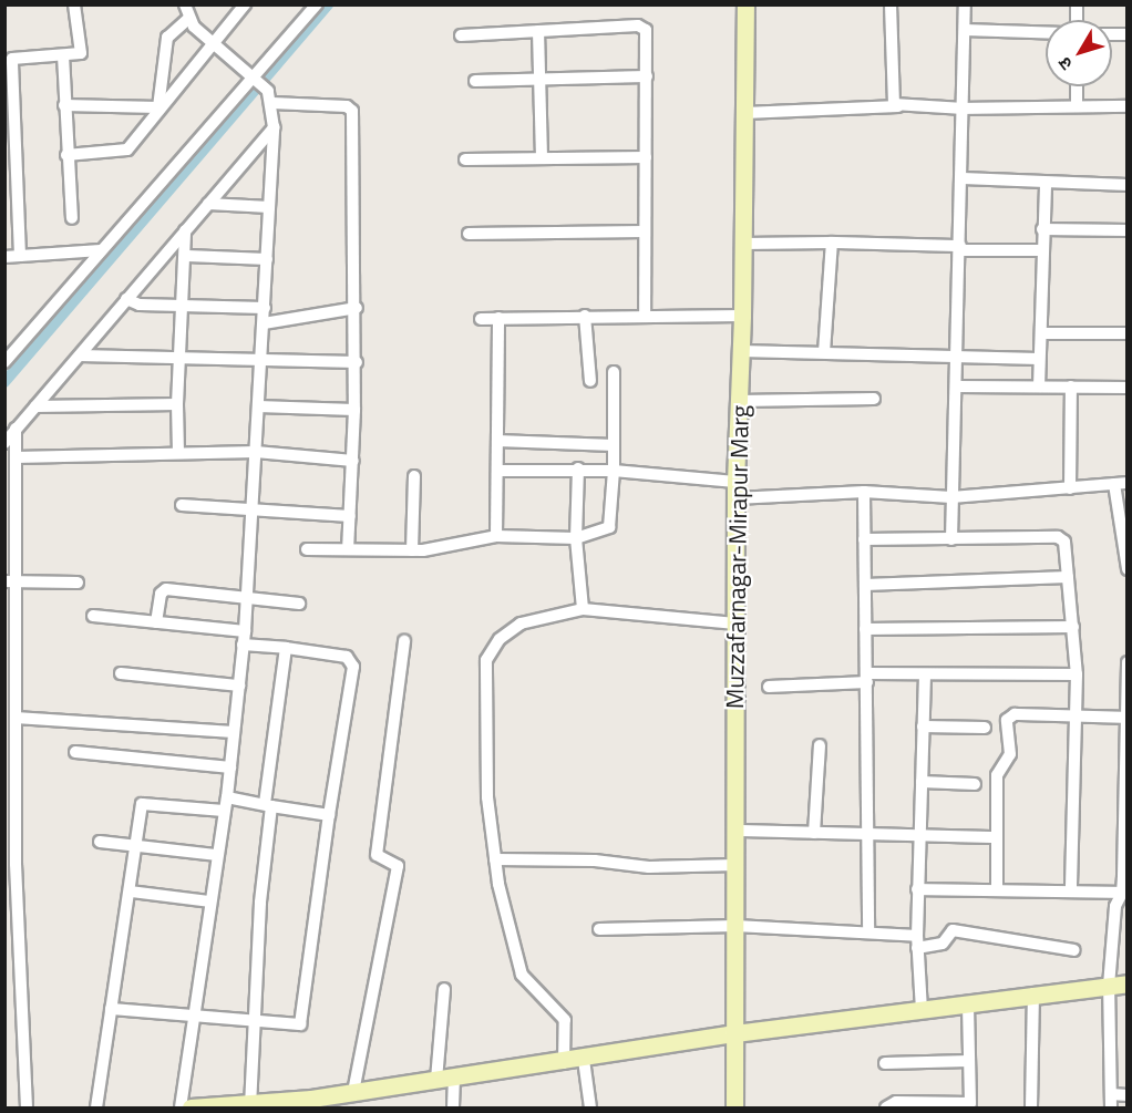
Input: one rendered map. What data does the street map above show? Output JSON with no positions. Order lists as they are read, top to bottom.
{
  "streets": {
    "main road": ["Muzzafarnagar-Mirapur Marg"]
  },
  "north": "bottom left"
}
